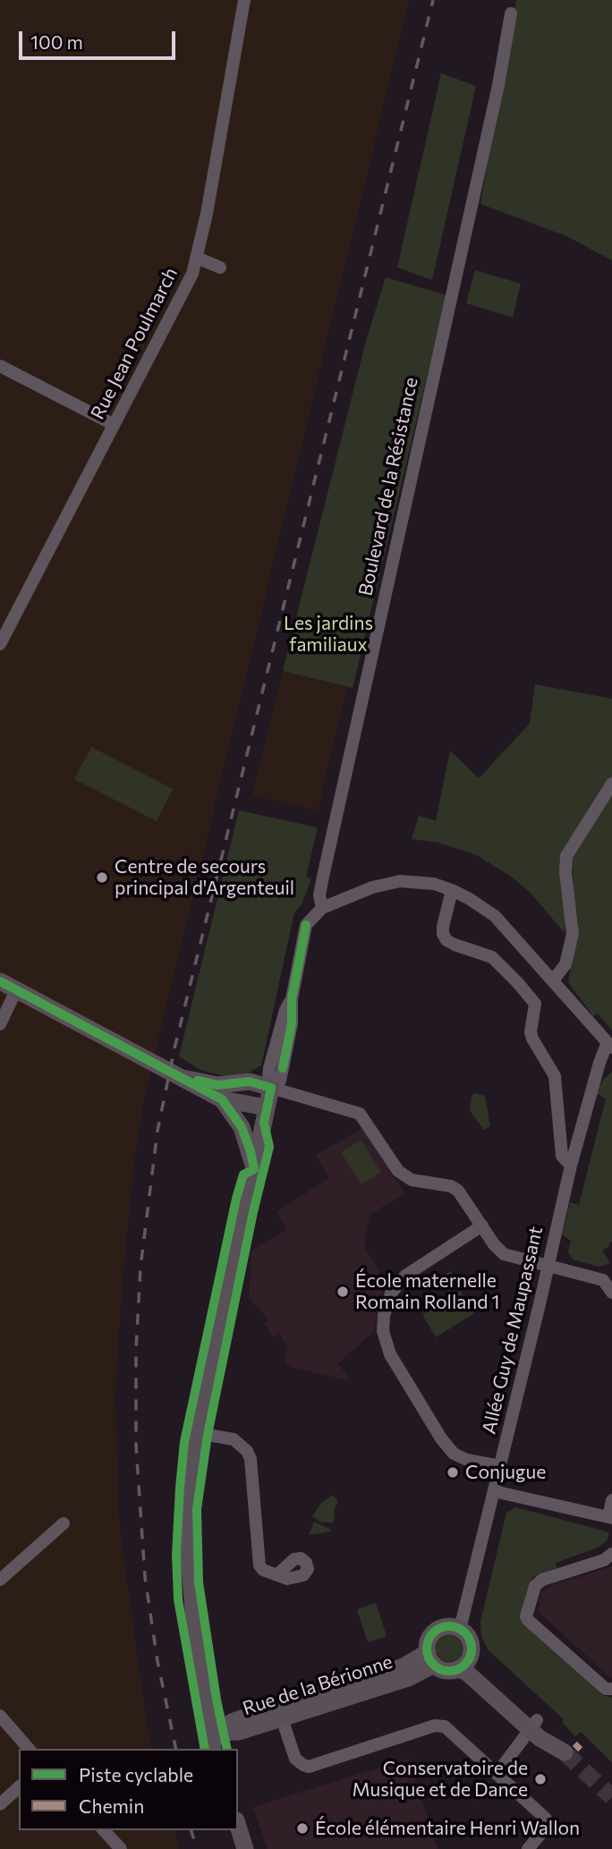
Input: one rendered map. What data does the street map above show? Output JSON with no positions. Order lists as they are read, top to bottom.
{
  "streets": {
    "main road": ["Rue de la Bérionne"],
    "street": ["Rue Jean Poulmarch", "Boulevard de la Résistance", "Allée Guy de Maupassant"]
  },
  "crossings": [
    ["Allée Guy de Maupassant", "Rue de la Bérionne"]
  ],
  "parks": ["Les jardins familiaux"],
  "places": [
    "Centre de secours principal d'Argenteuil",
    "École maternelle Romain Rolland 1",
    "Conjugue",
    "Conservatoire de Musique et de Dance",
    "École élémentaire Henri Wallon"
  ],
  "legend": ["Piste cyclable", "Chemin"],
  "scale_bar": "100 m"
}
